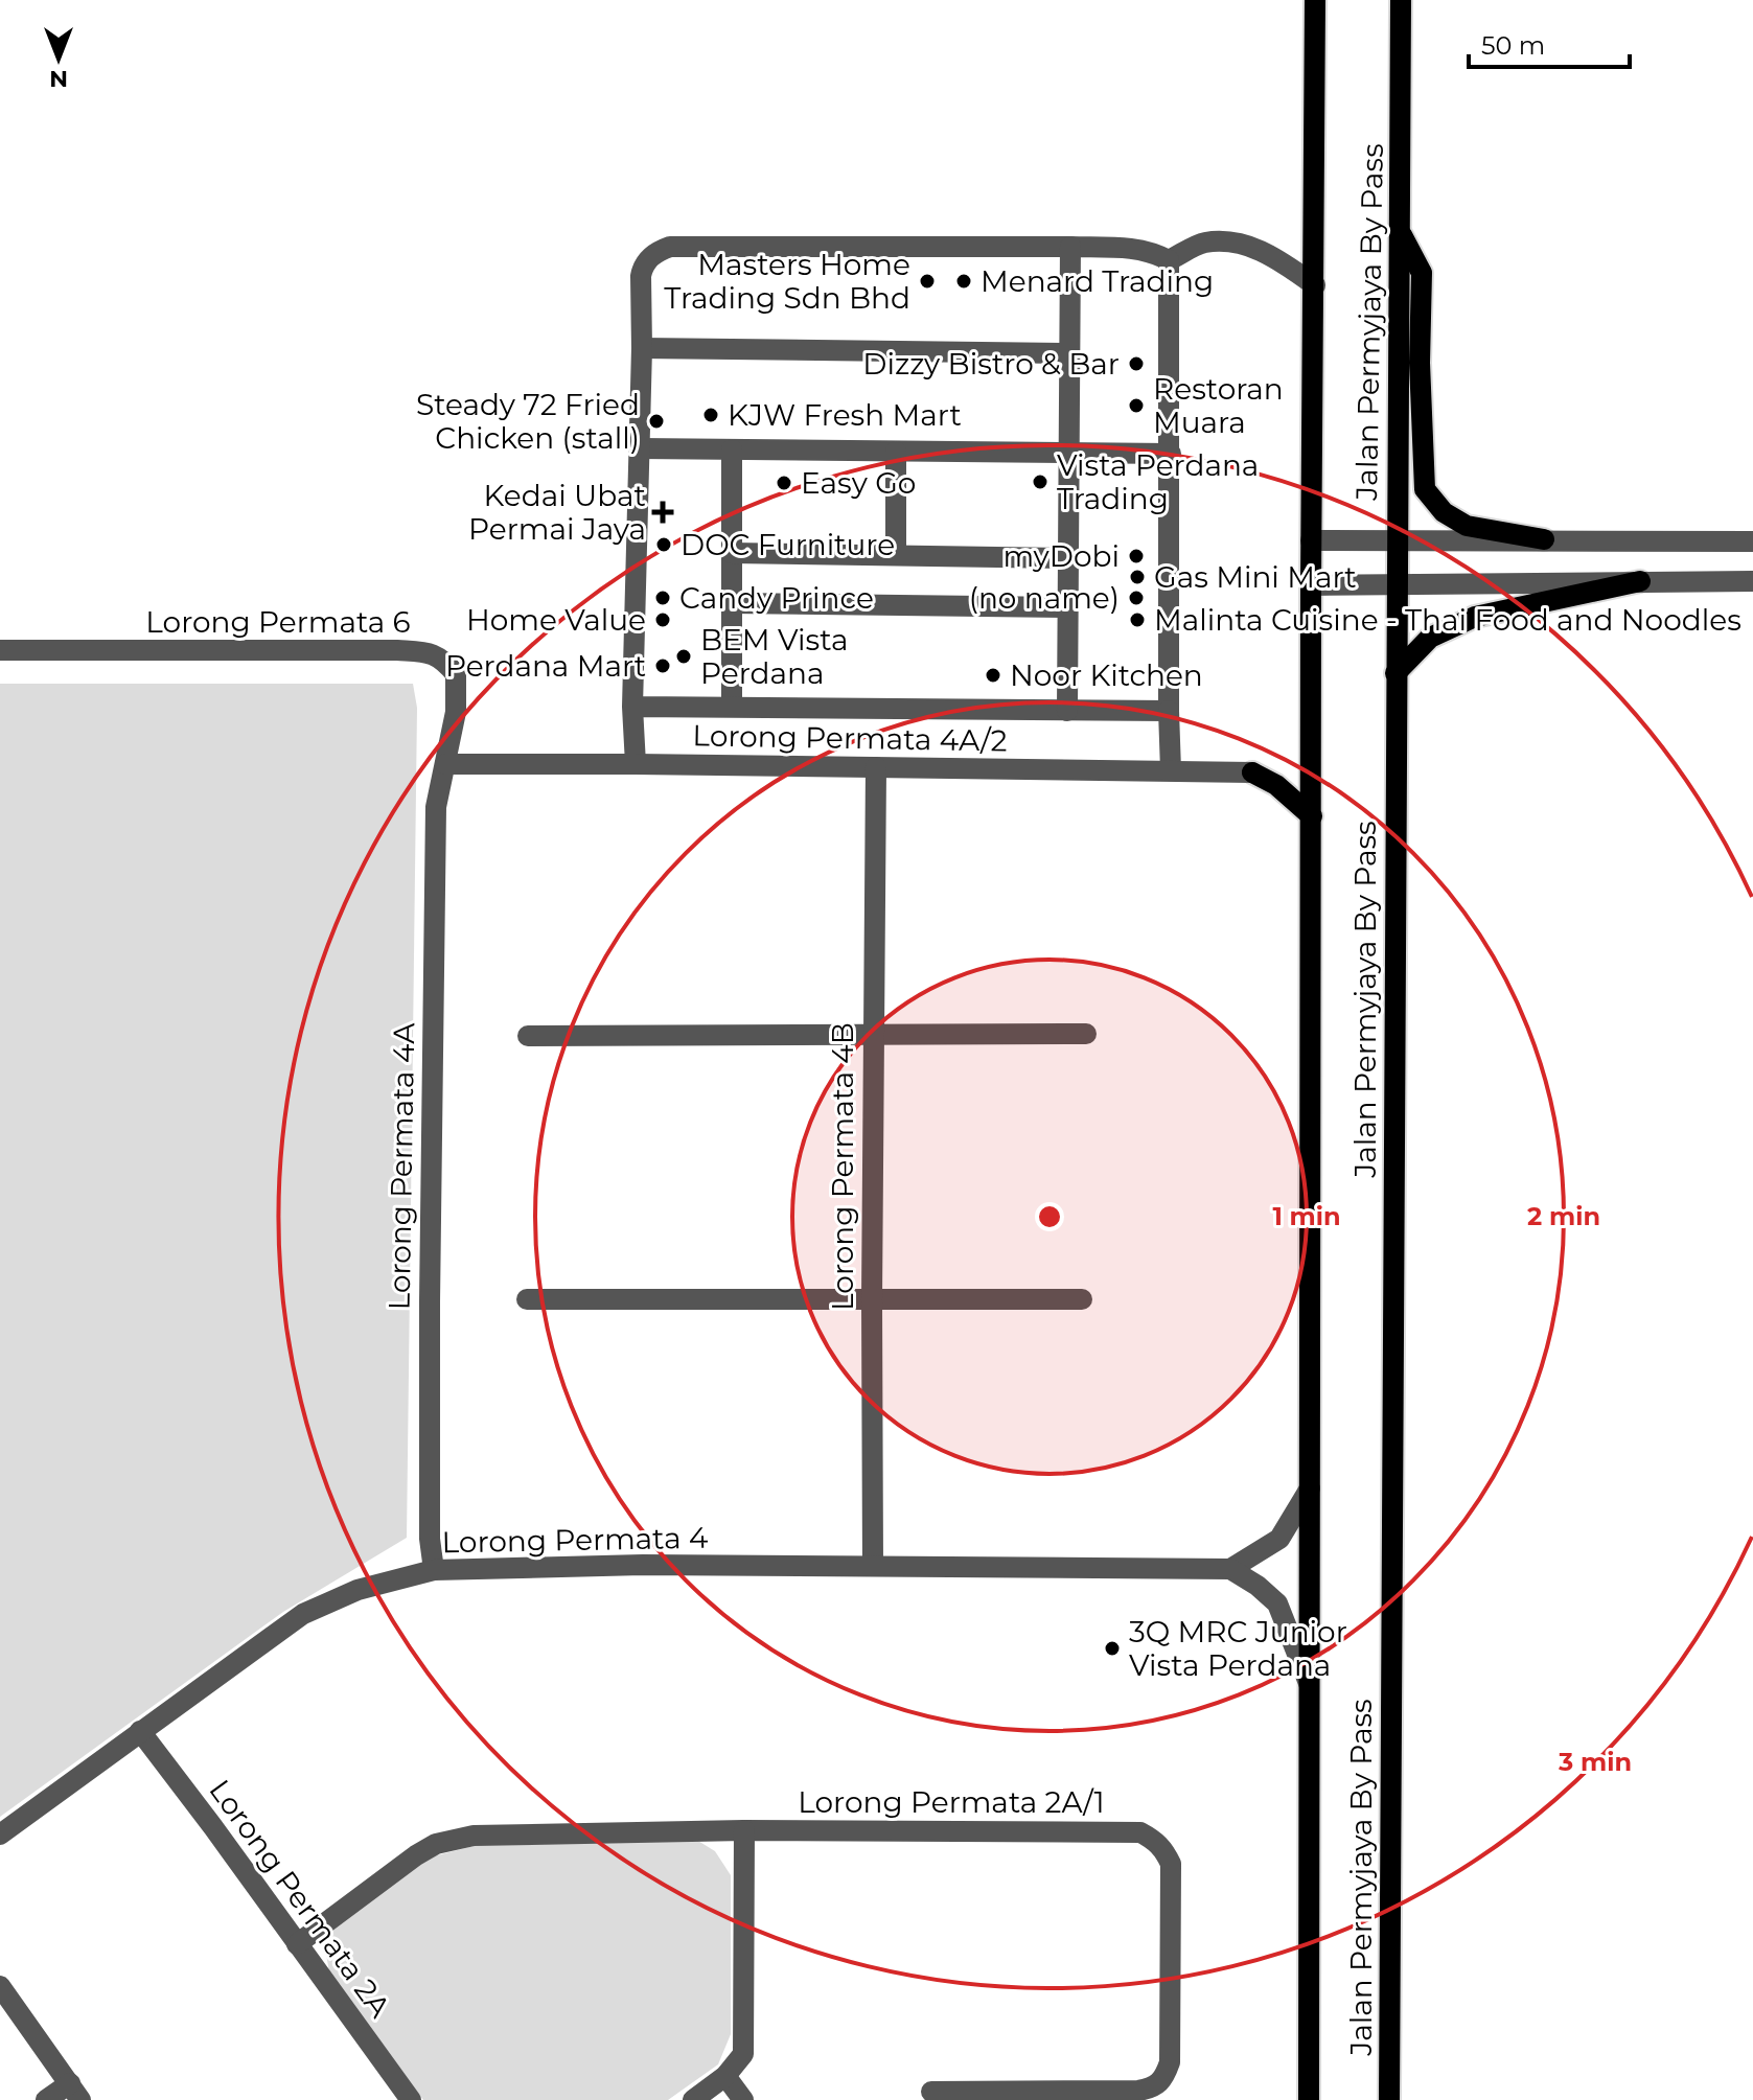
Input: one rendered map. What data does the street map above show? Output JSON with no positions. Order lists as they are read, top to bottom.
{
  "streets": {
    "main road": ["Jalan Permyjaya By Pass"],
    "street": [
      "Lorong Permata 6",
      "Lorong Permata 4A/2",
      "Lorong Permata 4A",
      "Lorong Permata 4B",
      "Lorong Permata 4",
      "Lorong Permata 2A/1",
      "Lorong Permata 2A"
    ]
  },
  "crossings": [
    ["Lorong Permata 6", "Lorong Permata 4A/2"],
    ["Lorong Permata 6", "Lorong Permata 4A"],
    ["Lorong Permata 4A/2", "Lorong Permata 4A"],
    ["Lorong Permata 4A/2", "Lorong Permata 4B"],
    ["Lorong Permata 4A", "Lorong Permata 4"],
    ["Lorong Permata 4B", "Lorong Permata 4"],
    ["Lorong Permata 4", "Lorong Permata 2A"],
    ["Lorong Permata 2A/1", "Lorong Permata 2A"]
  ],
  "places": {
    "other": [
      "Masters Home Trading Sdn Bhd",
      "Menard Trading",
      "Dizzy Bistro & Bar",
      "Restoran Muara",
      "KJW Fresh Mart",
      "Steady 72 Fried Chicken (stall)",
      "Vista Perdana Trading",
      "Easy Go",
      "DOC Furniture",
      "myDobi",
      "Gas Mini Mart",
      "Candy Prince",
      "(no name)",
      "Home Value",
      "Malinta Cuisine - Thai Food and Noodles",
      "BEM Vista Perdana",
      "Perdana Mart",
      "Noor Kitchen",
      "3Q MRC Junior Vista Perdana"
    ],
    "health": ["Kedai Ubat Permai Jaya"]
  },
  "scale_bar": "50 m",
  "north": "bottom",
  "rings": ["1 min", "2 min", "3 min"]
}
